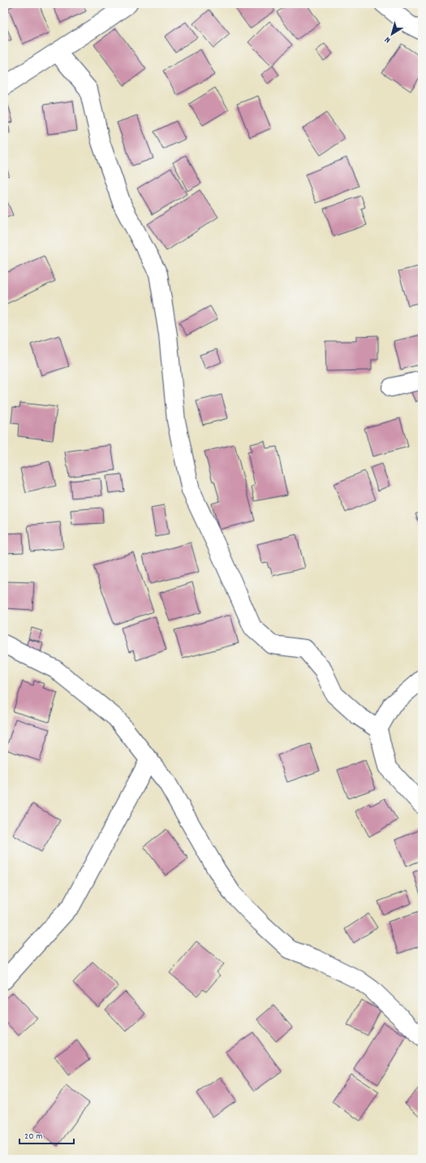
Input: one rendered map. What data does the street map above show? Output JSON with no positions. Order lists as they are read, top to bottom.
{
  "scale_bar": "20 m",
  "north": "bottom left"
}
